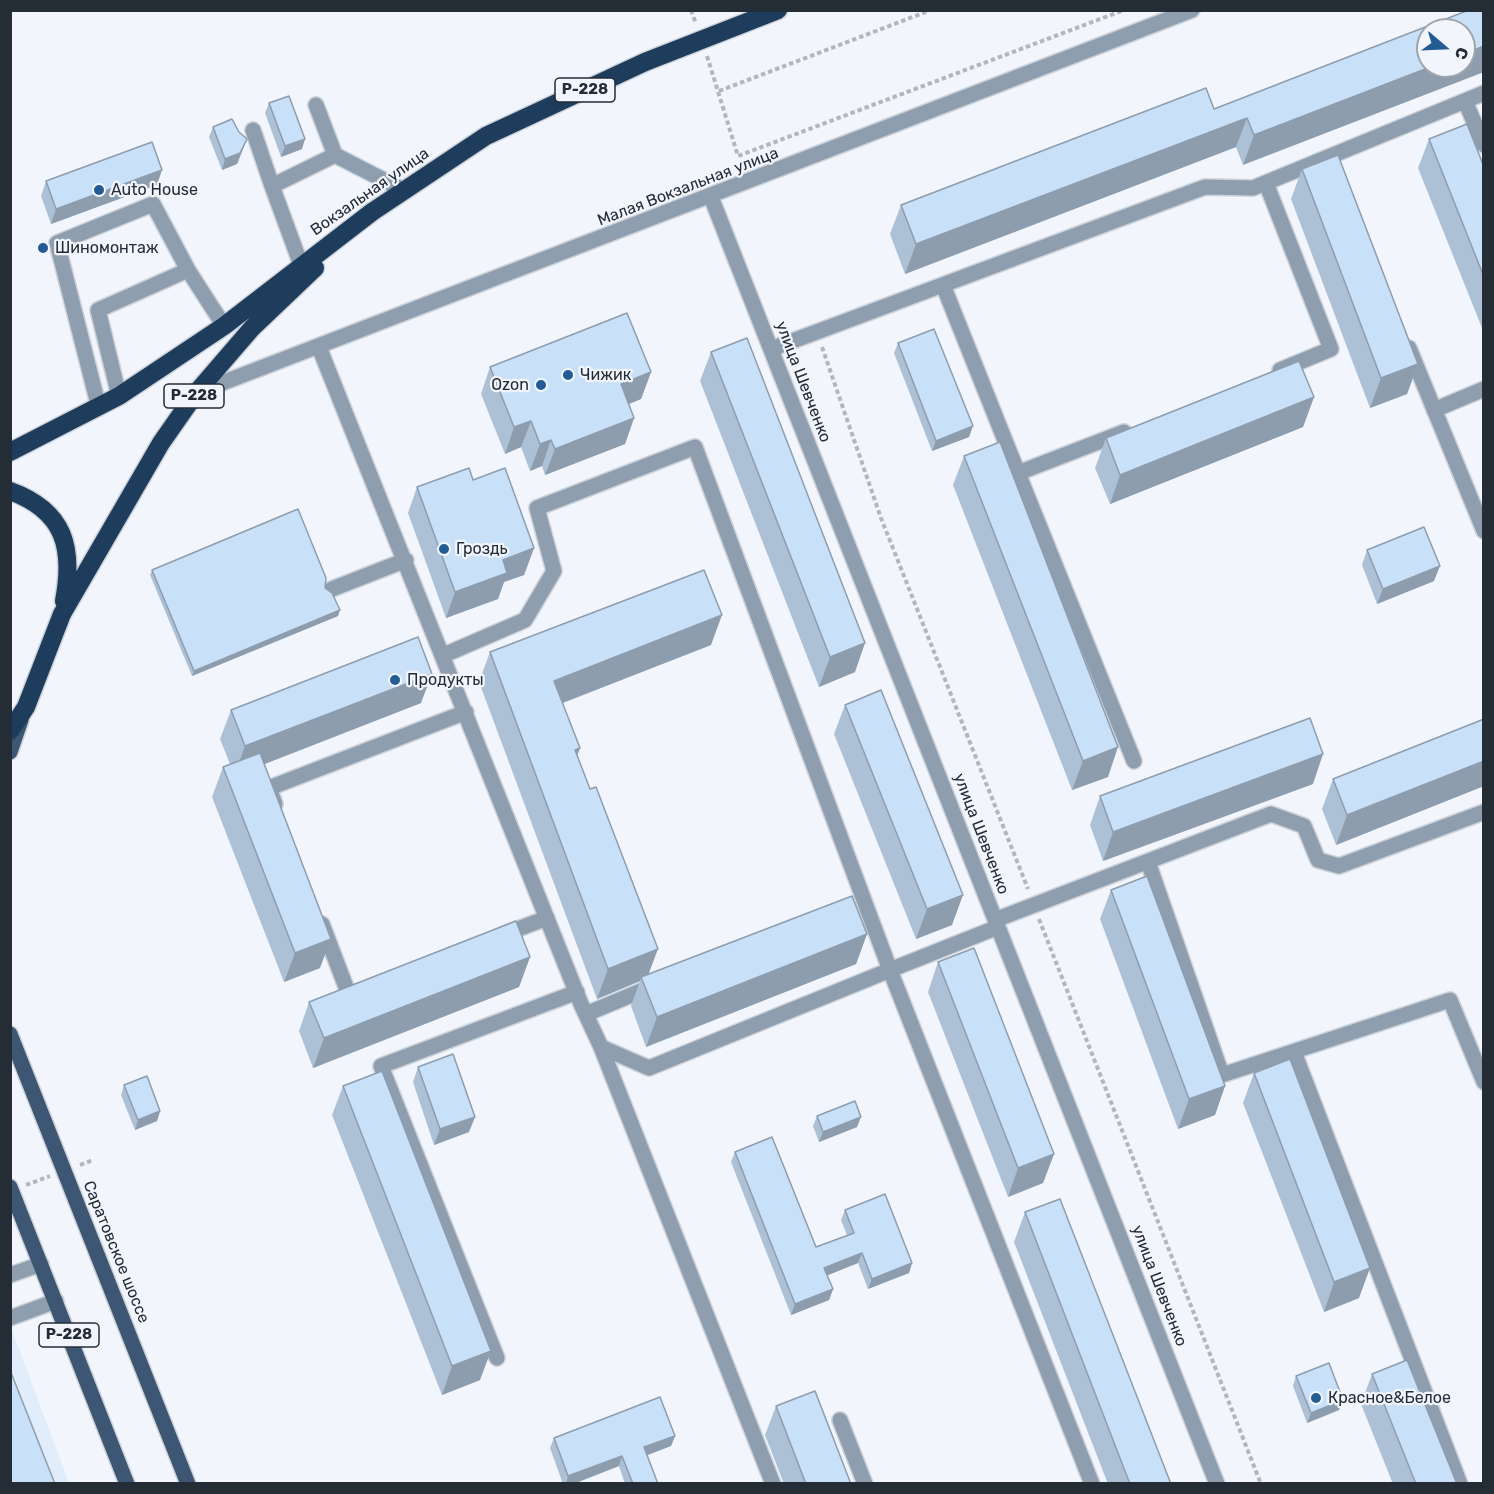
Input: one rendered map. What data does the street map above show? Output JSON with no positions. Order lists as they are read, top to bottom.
{
  "streets": {
    "highway": ["Р-228", "Вокзальная улица"],
    "main road": ["Саратовское шоссе"],
    "street": ["Малая Вокзальная улица", "улица Шевченко"]
  },
  "crossings": [
    ["Р-228", "Малая Вокзальная улица"],
    ["Р-228", "Вокзальная улица"],
    ["Малая Вокзальная улица", "улица Шевченко"]
  ],
  "places": [
    "Auto House",
    "Шиномонтаж",
    "Чижик",
    "Ozon",
    "Гроздь",
    "Продукты",
    "Красное&Белое"
  ],
  "north": "right"
}
